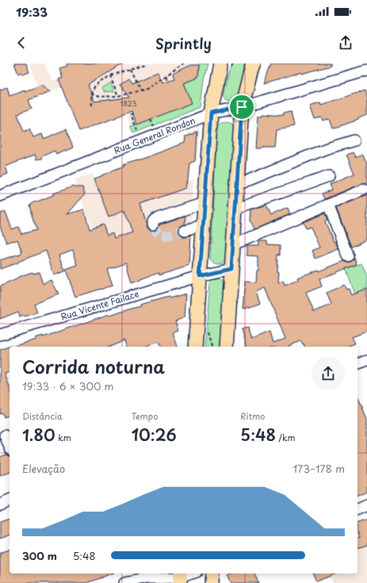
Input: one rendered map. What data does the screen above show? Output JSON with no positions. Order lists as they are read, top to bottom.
{
  "streets": {
    "street": ["Rua General Rondon", "Rua Vicente Failace"]
  },
  "house_numbers": ["1823"],
  "page": {
    "status": "19:33",
    "header": "Sprintly",
    "heading": ["Corrida noturna", "19:33 · 6 × 300 m"],
    "stats": [
      ["Distância", "1.80 km"],
      ["Tempo", "10:26"],
      ["Ritmo", "5:48 /km"]
    ],
    "chart": ["Elevação", "173–178 m"],
    "list": [
      {
        "name": "300 m",
        "note": "5:48"
      }
    ]
  }
}
